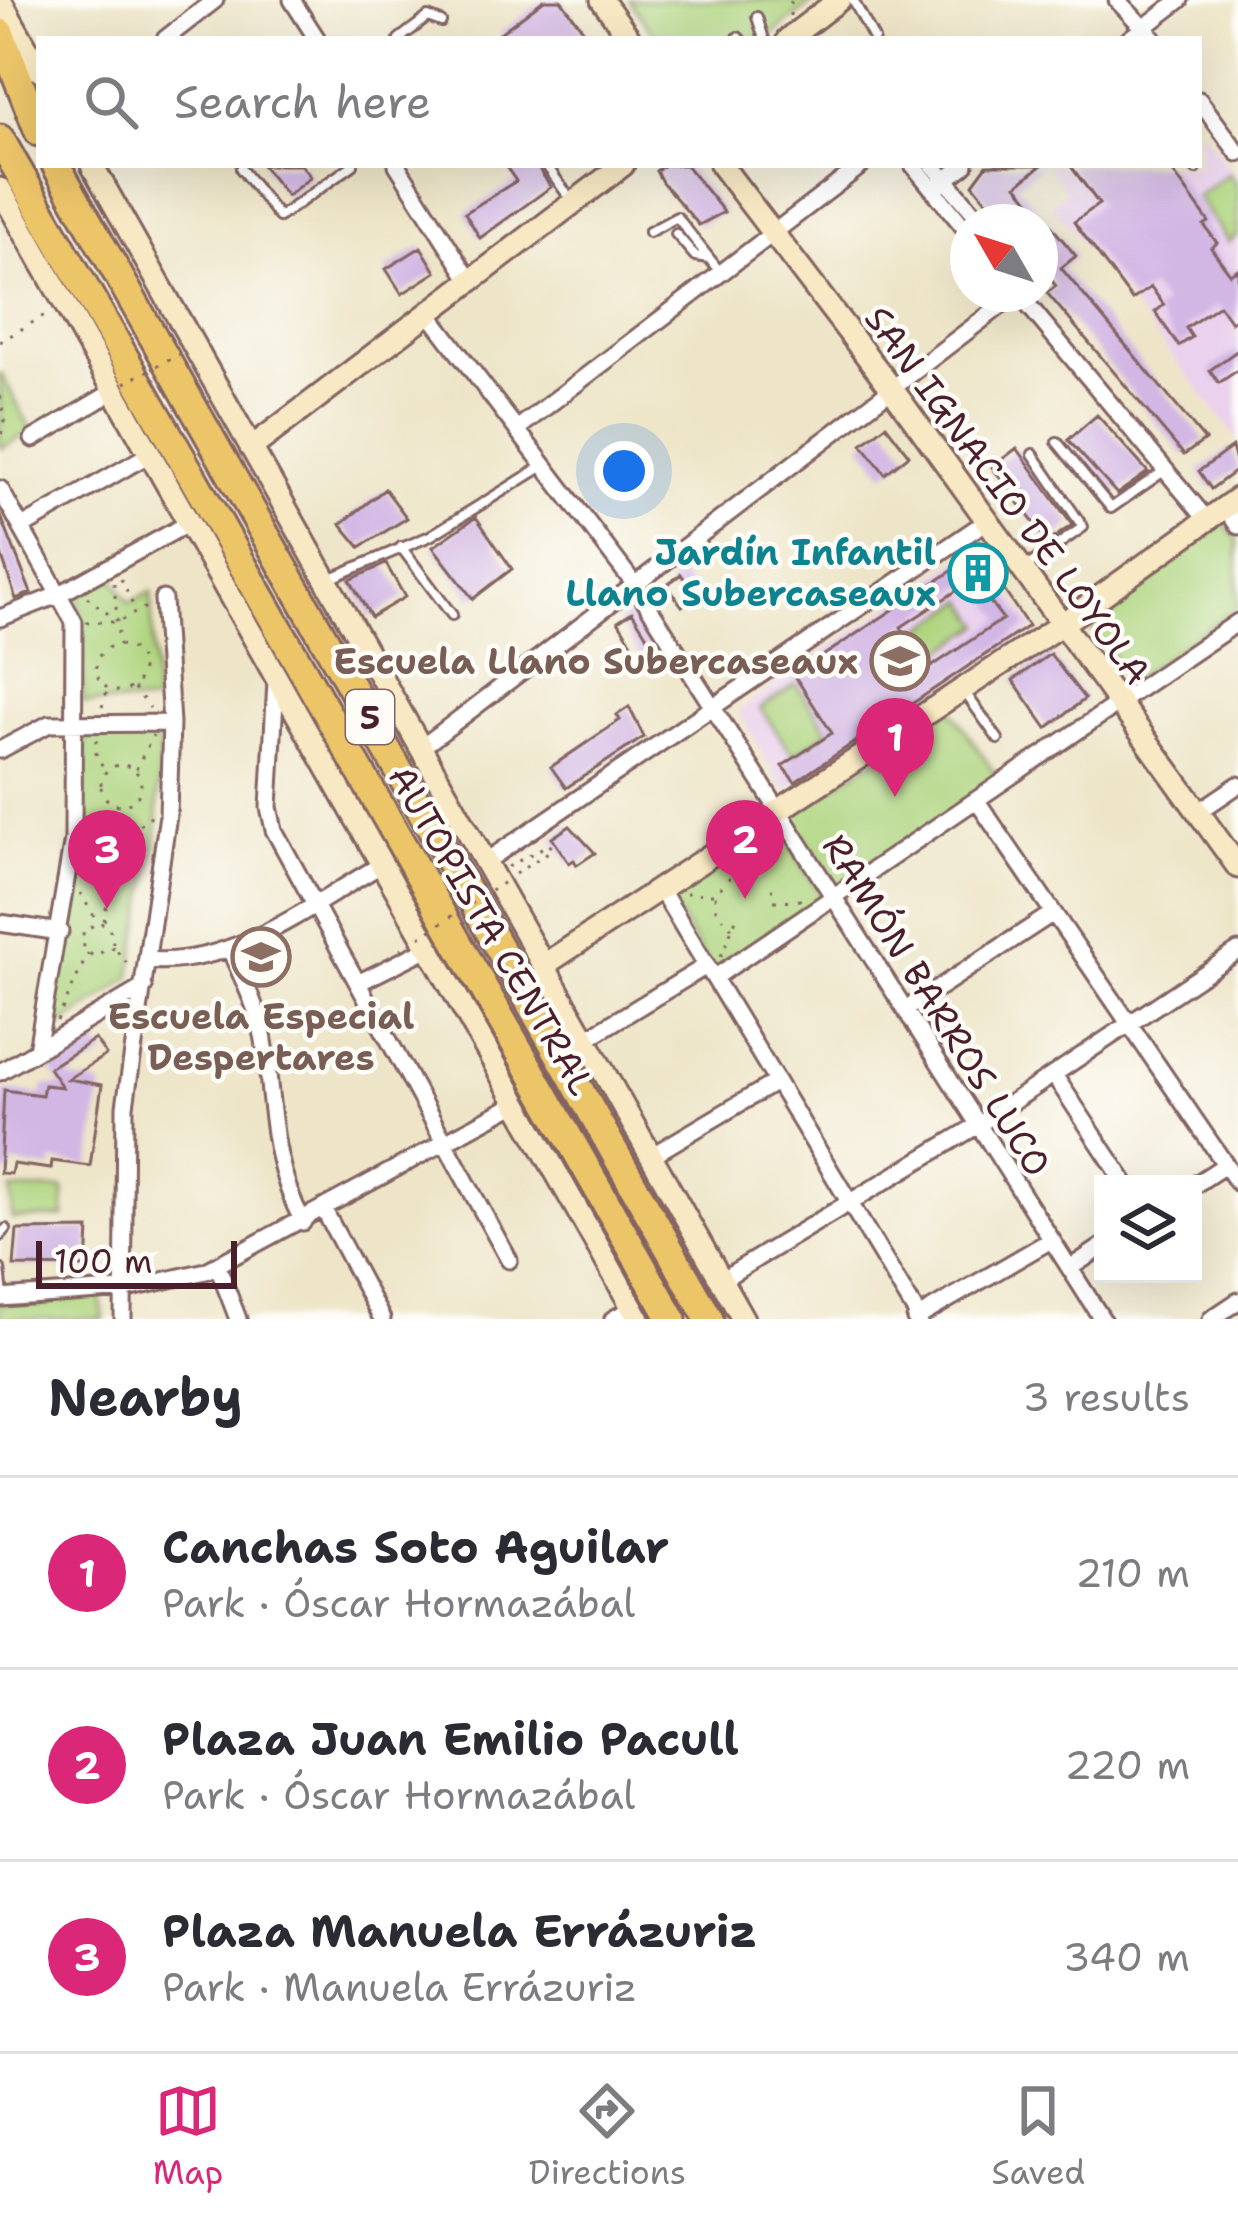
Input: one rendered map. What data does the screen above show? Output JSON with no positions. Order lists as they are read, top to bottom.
{
  "streets": {
    "highway": ["5", "AUTOPISTA CENTRAL"],
    "main road": ["SAN IGNACIO DE LOYOLA"],
    "street": ["RAMÓN BARROS LUCO"]
  },
  "places": {
    "building": ["Jardín Infantil Llano Subercaseaux"],
    "school or university": ["Escuela Llano Subercaseaux", "Escuela Especial Despertares"]
  },
  "scale_bar": "100 m",
  "north": "top left",
  "page": {
    "search": "Search here",
    "pins": ["1", "2", "3"],
    "scale": "100 m",
    "heading": ["Nearby", "3 results"],
    "list": [
      {
        "mark": "1",
        "name": "Canchas Soto Aguilar",
        "note": "Park · Óscar Hormazábal",
        "value": "210 m"
      },
      {
        "mark": "2",
        "name": "Plaza Juan Emilio Pacull",
        "note": "Park · Óscar Hormazábal",
        "value": "220 m"
      },
      {
        "mark": "3",
        "name": "Plaza Manuela Errázuriz",
        "note": "Park · Manuela Errázuriz",
        "value": "340 m"
      }
    ],
    "nav": ["Map", "Directions", "Saved"]
  }
}
